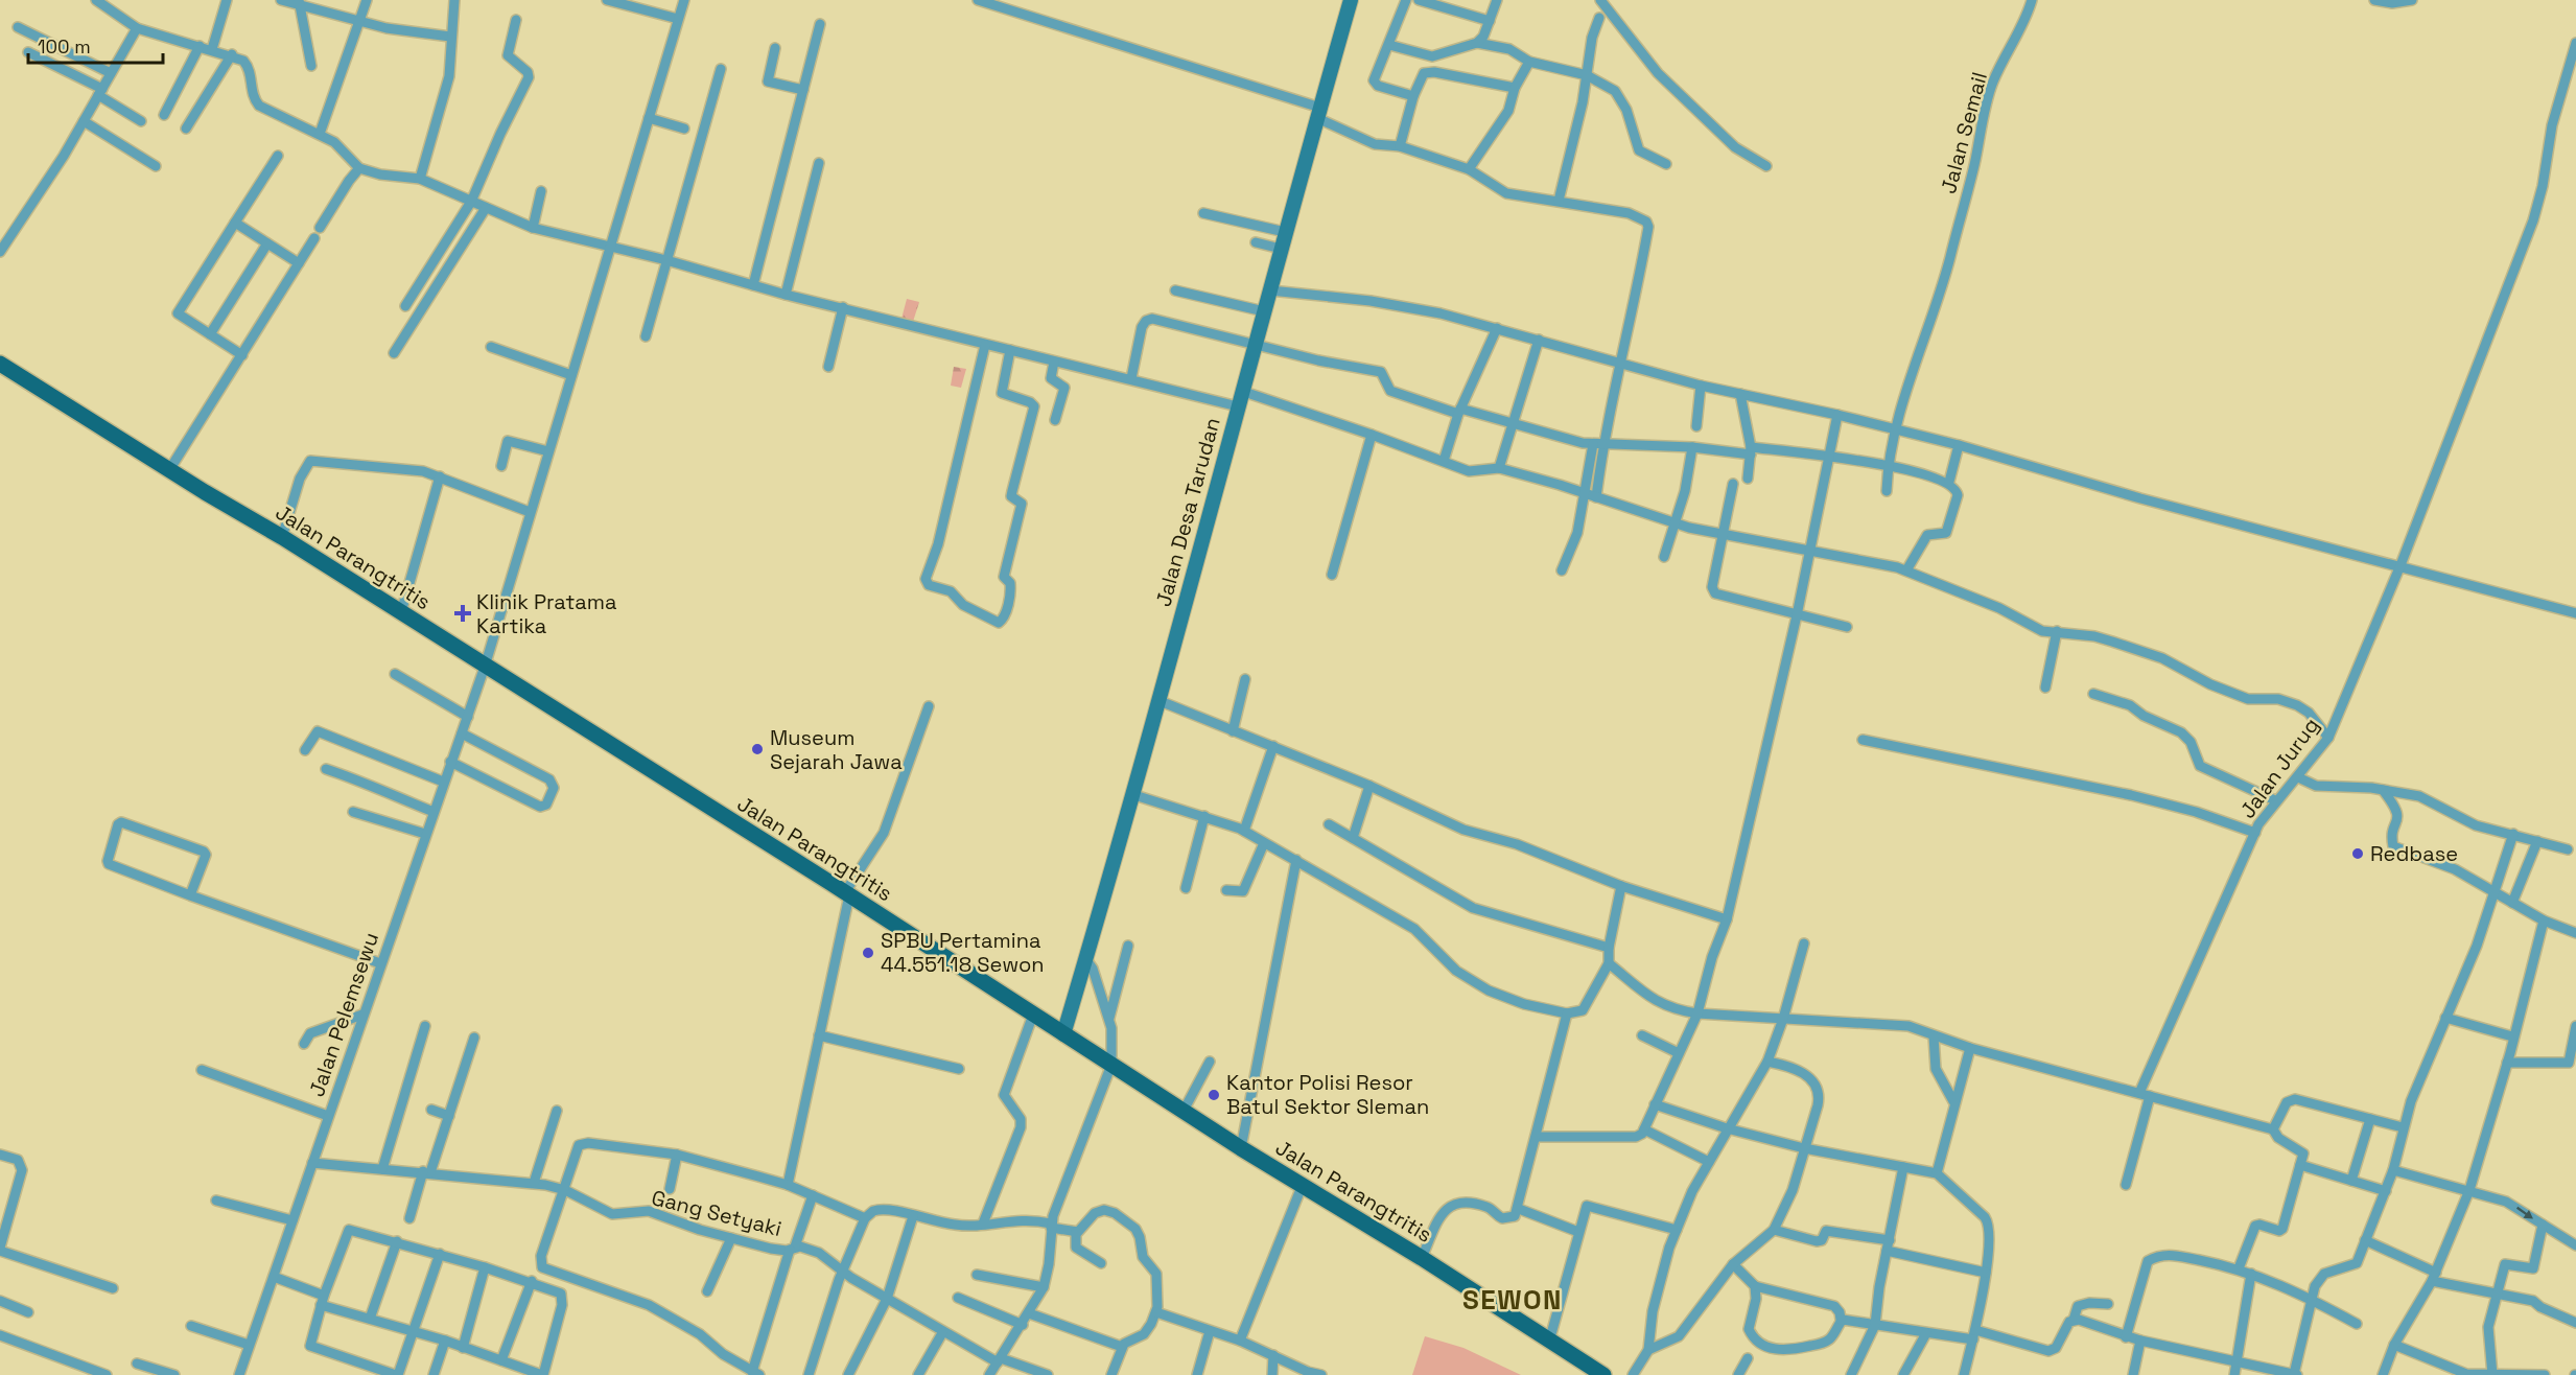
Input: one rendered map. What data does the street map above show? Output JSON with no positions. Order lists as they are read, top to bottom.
{
  "streets": {
    "main road": ["Jalan Parangtritis"],
    "street": [
      "Jalan Semail",
      "Jalan Desa Tarudan",
      "Jalan Jurug",
      "Jalan Pelemsewu",
      "Gang Setyaki"
    ]
  },
  "crossings": [
    ["Jalan Desa Tarudan", "Jalan Parangtritis"],
    ["Jalan Parangtritis", "Jalan Pelemsewu"],
    ["Jalan Pelemsewu", "Gang Setyaki"]
  ],
  "districts": ["SEWON"],
  "places": {
    "health": ["Klinik Pratama Kartika"],
    "other": [
      "Museum Sejarah Jawa",
      "Redbase",
      "SPBU Pertamina 44.551.18 Sewon",
      "Kantor Polisi Resor Batul Sektor Sleman"
    ]
  },
  "scale_bar": "100 m"
}
